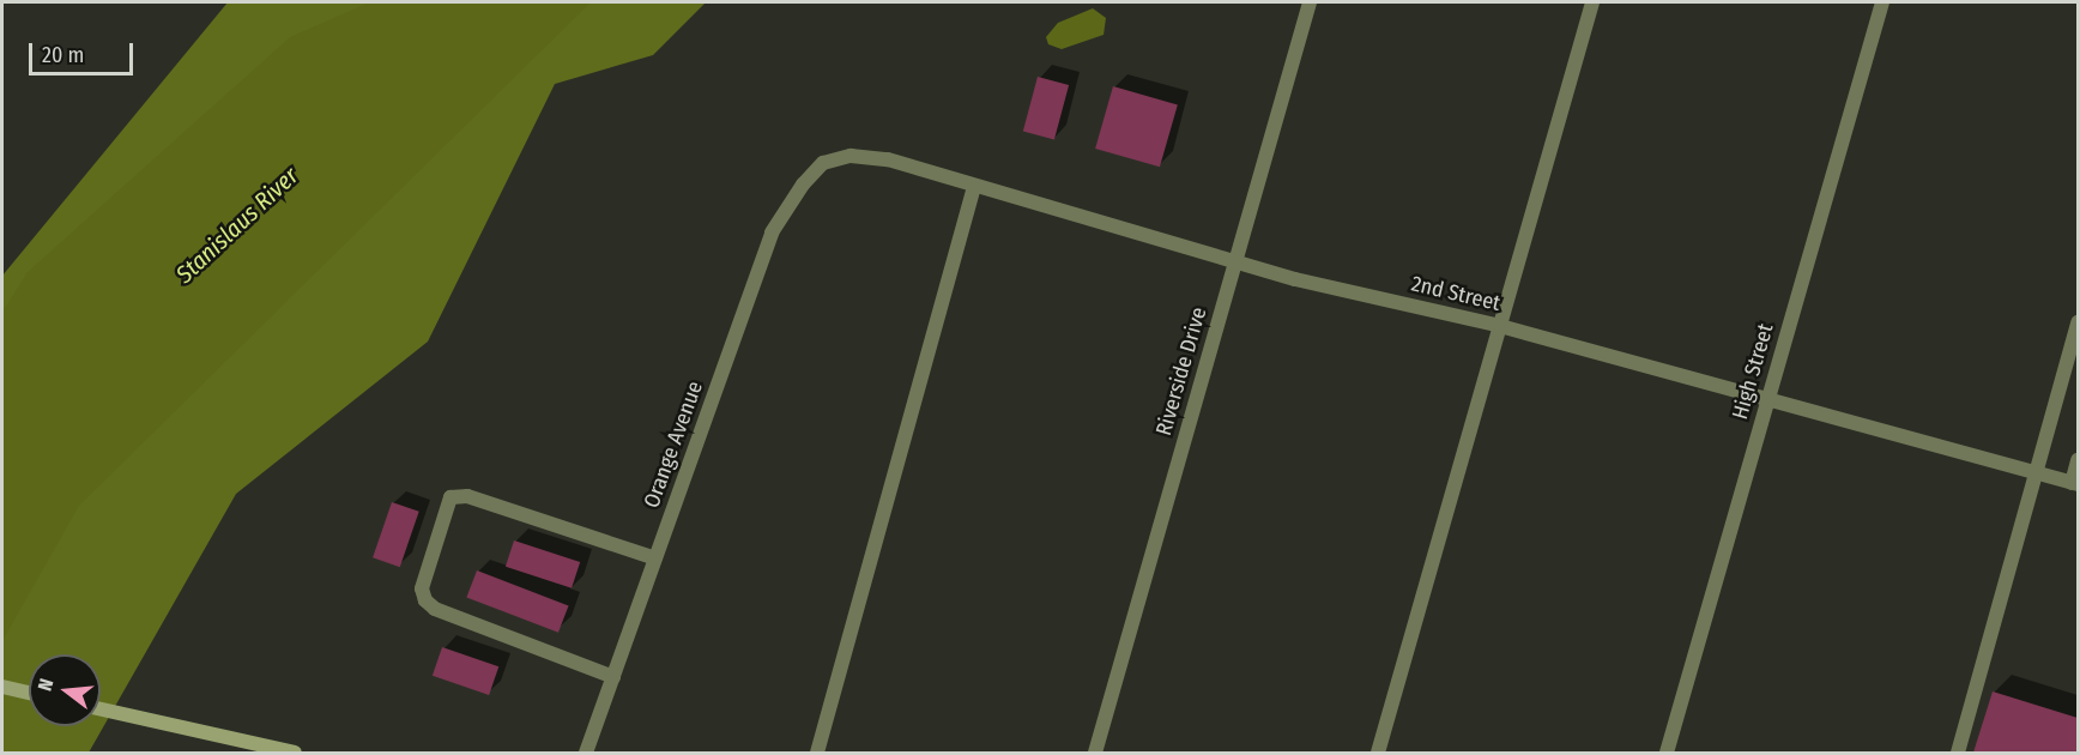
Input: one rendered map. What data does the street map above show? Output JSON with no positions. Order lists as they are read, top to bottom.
{
  "streets": {
    "street": [
      "2nd Street",
      "Riverside Drive",
      "High Street",
      "Orange Avenue"
    ]
  },
  "crossings": [
    ["2nd Street", "Riverside Drive"],
    ["2nd Street", "High Street"],
    ["2nd Street", "Orange Avenue"]
  ],
  "water": ["Stanislaus River"],
  "scale_bar": "20 m",
  "north": "left"
}
